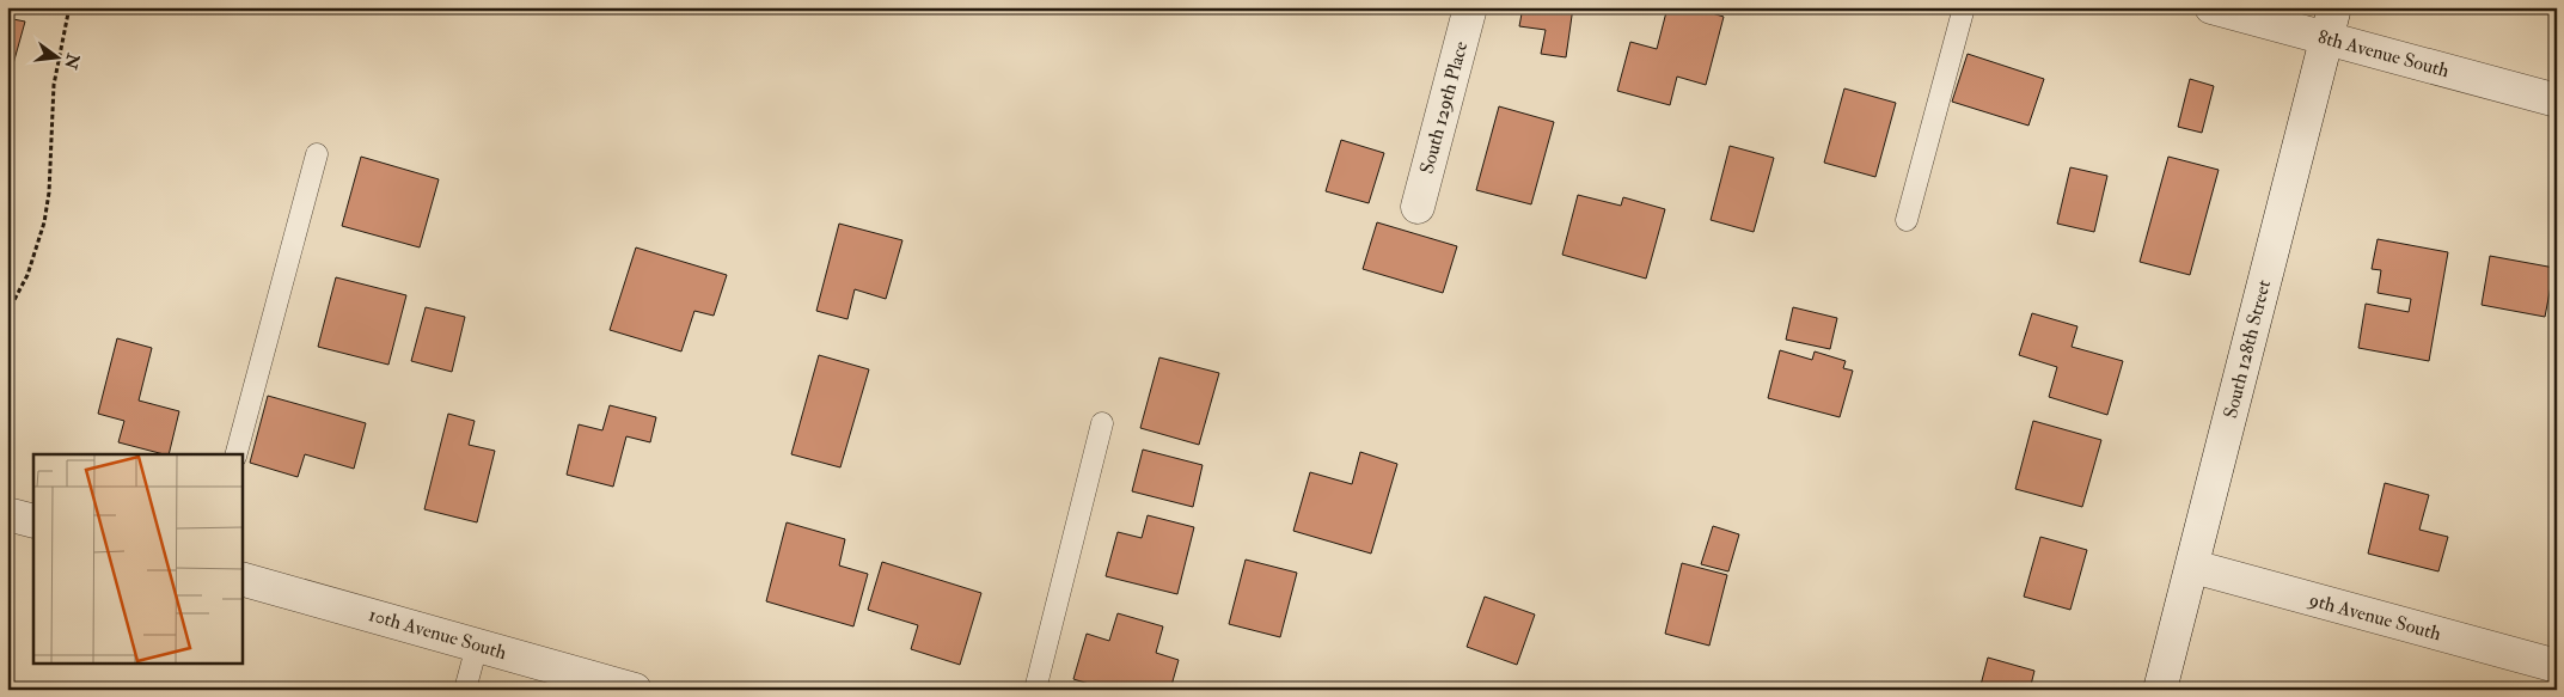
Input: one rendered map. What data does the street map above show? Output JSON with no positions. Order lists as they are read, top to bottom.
{
  "streets": {
    "street": [
      "8th Avenue South",
      "South 129th Place",
      "South 128th Street",
      "9th Avenue South",
      "10th Avenue South"
    ]
  },
  "crossings": [
    ["8th Avenue South", "South 128th Street"],
    ["South 128th Street", "9th Avenue South"]
  ],
  "north": "right"
}
